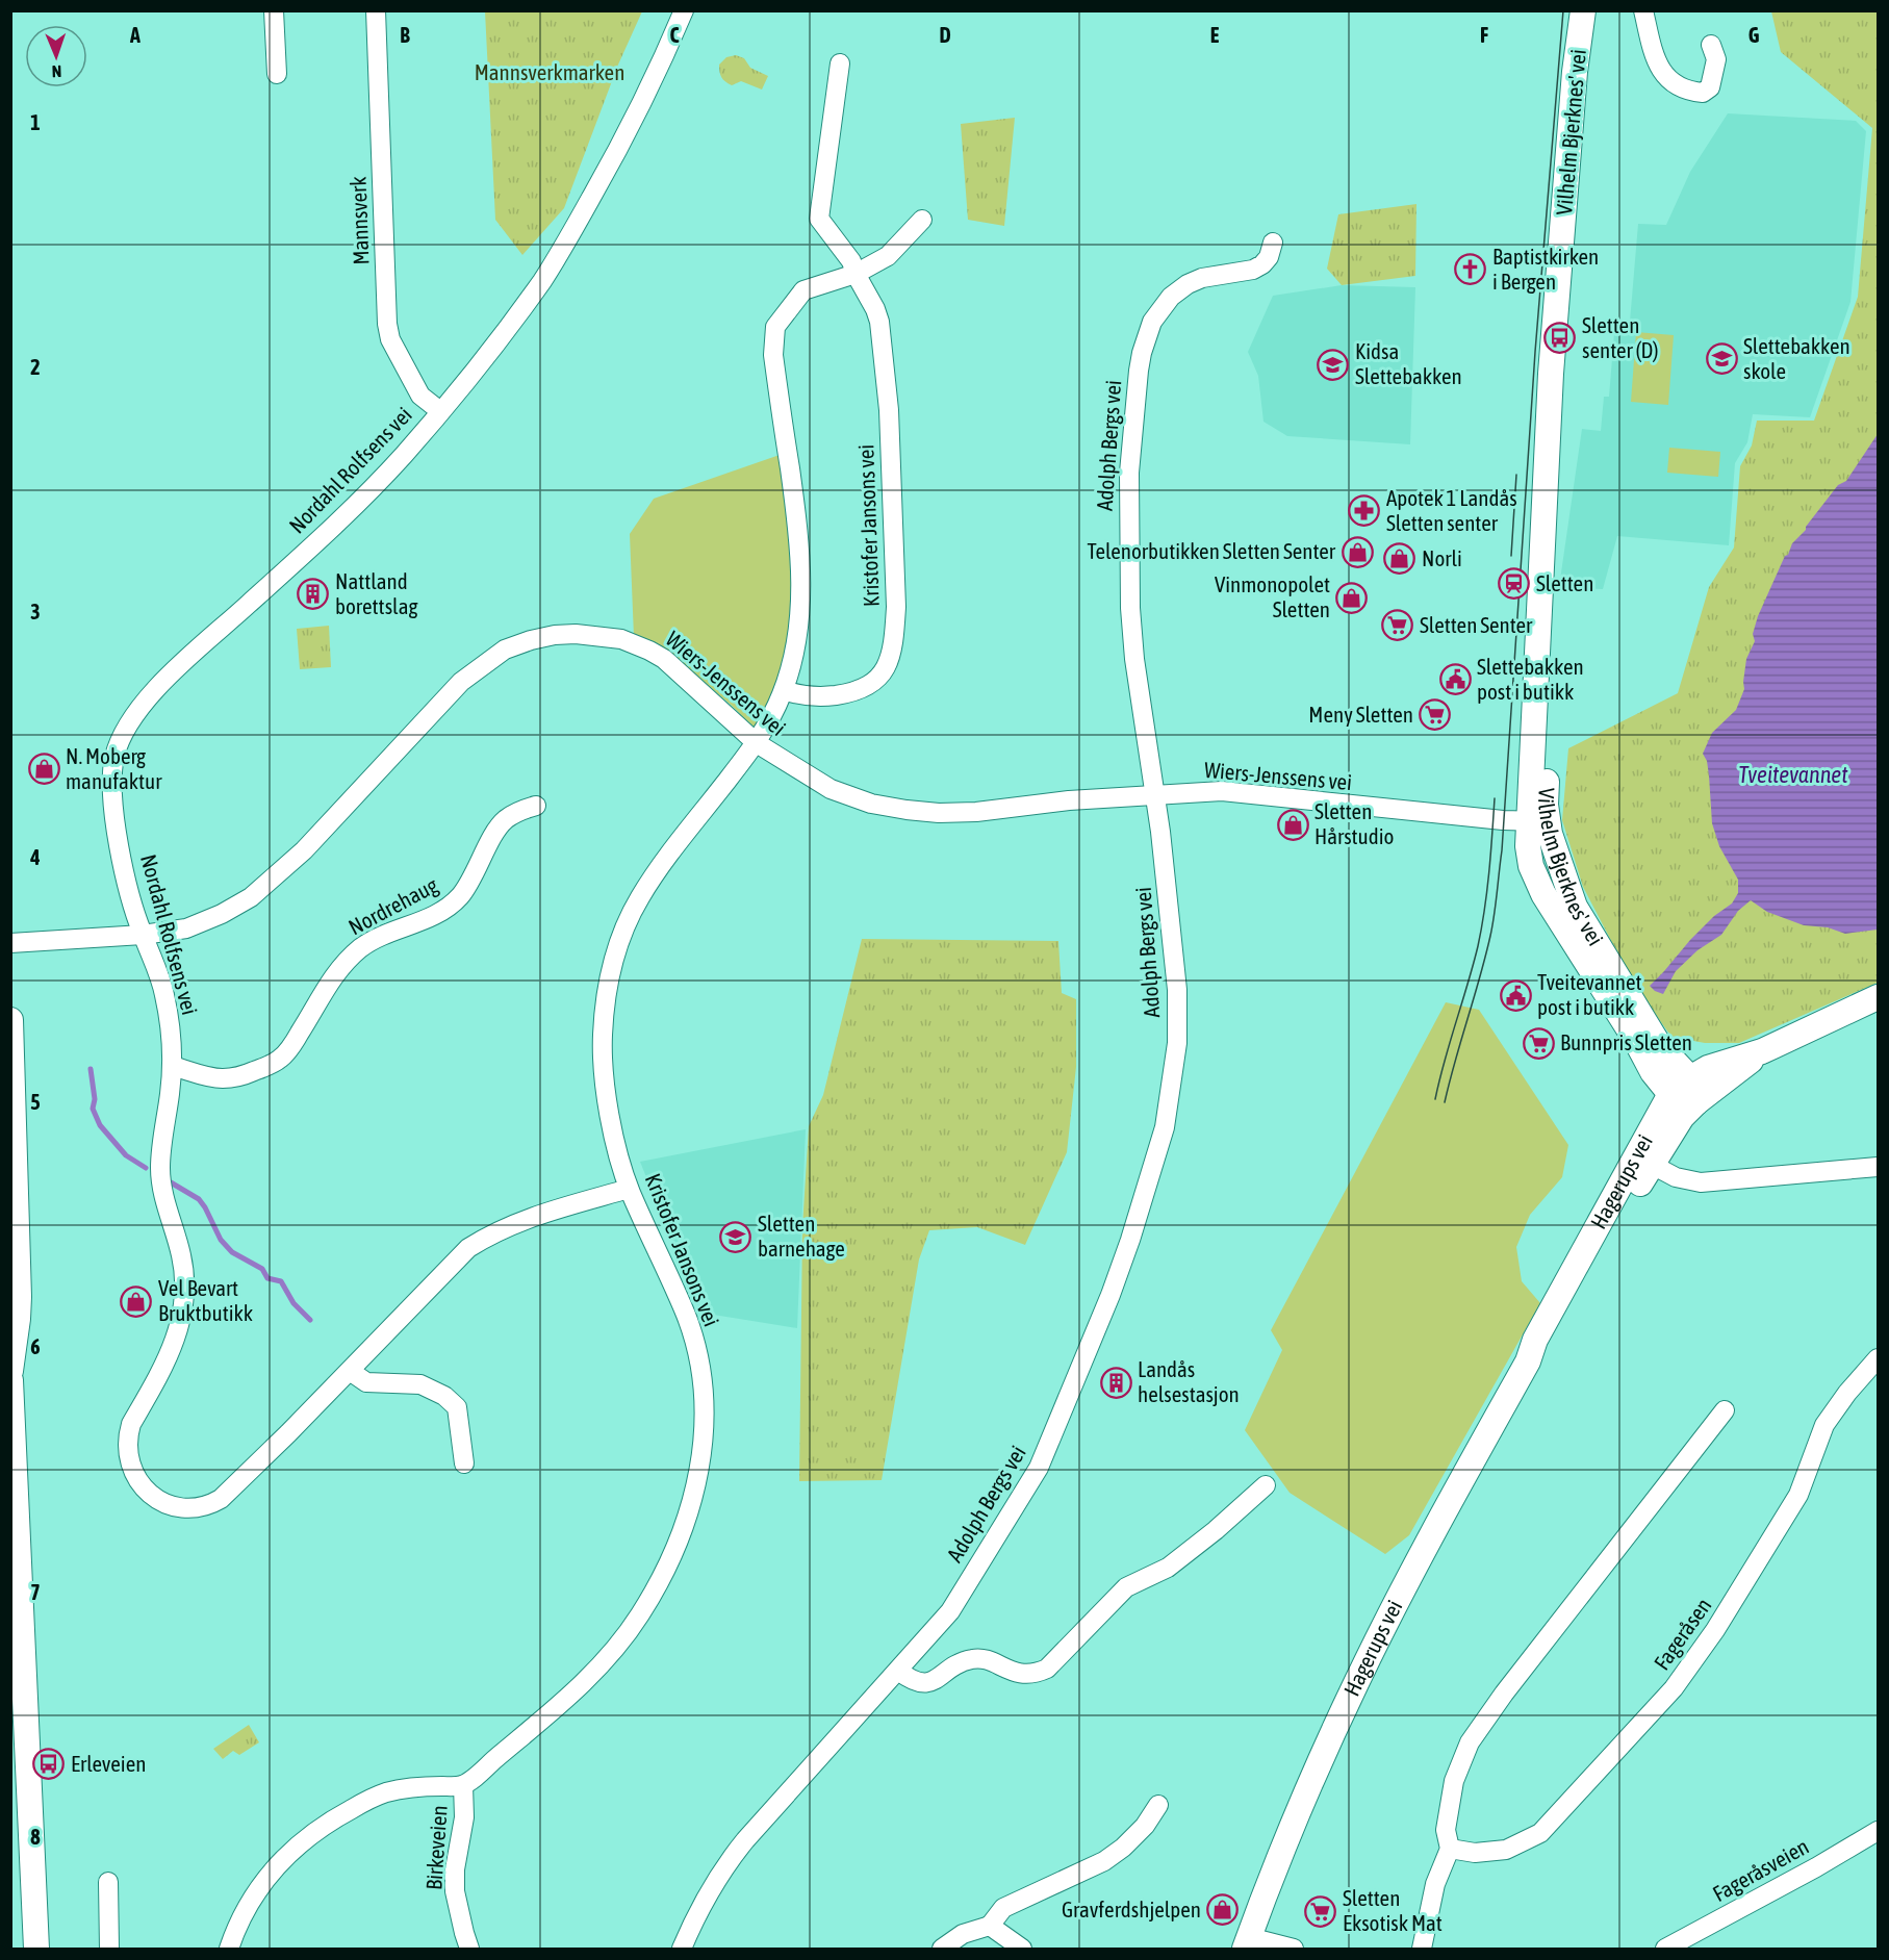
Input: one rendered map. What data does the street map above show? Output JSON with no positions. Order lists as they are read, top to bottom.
{
  "streets": {
    "main road": ["Vilhelm Bjerknes' vei", "Hagerups vei"],
    "street": [
      "Mannsverk",
      "Adolph Bergs vei",
      "Nordahl Rolfsens vei",
      "Kristofer Jansons vei",
      "Wiers-Jenssens vei",
      "Nordrehaug",
      "Fageråsen",
      "Birkeveien",
      "Fageråsveien"
    ]
  },
  "crossings": [
    ["Vilhelm Bjerknes' vei", "Wiers-Jenssens vei"],
    ["Vilhelm Bjerknes' vei", "Hagerups vei"],
    ["Mannsverk", "Nordahl Rolfsens vei"],
    ["Adolph Bergs vei", "Wiers-Jenssens vei"],
    ["Nordahl Rolfsens vei", "Kristofer Jansons vei"],
    ["Nordahl Rolfsens vei", "Wiers-Jenssens vei"],
    ["Nordahl Rolfsens vei", "Nordrehaug"],
    ["Kristofer Jansons vei", "Wiers-Jenssens vei"],
    ["Kristofer Jansons vei", "Birkeveien"]
  ],
  "water": ["Tveitevannet"],
  "parks": ["Mannsverkmarken"],
  "places": {
    "church": ["Baptistkirken i Bergen"],
    "bus stop": ["Sletten senter (D)", "Erleveien"],
    "school or university": ["Slettebakken skole", "Kidsa Slettebakken", "Sletten barnehage"],
    "pharmacy": ["Apotek 1 Landås Sletten senter"],
    "shop": [
      "Telenorbutikken Sletten Senter",
      "Norli",
      "Vinmonopolet Sletten",
      "N. Moberg manufaktur",
      "Sletten Hårstudio",
      "Vel Bevart Bruktbutikk",
      "Gravferdshjelpen"
    ],
    "station": ["Sletten"],
    "building": ["Nattland borettslag", "Landås helsestasjon"],
    "supermarket": [
      "Sletten Senter",
      "Meny Sletten",
      "Bunnpris Sletten",
      "Sletten Eksotisk Mat"
    ],
    "public building": ["Slettebakken post i butikk", "Tveitevannet post i butikk"]
  },
  "north": "bottom",
  "grid": {
    "columns": [
      "A",
      "B",
      "C",
      "D",
      "E",
      "F",
      "G"
    ],
    "rows": [
      "1",
      "2",
      "3",
      "4",
      "5",
      "6",
      "7",
      "8"
    ]
  }
}
